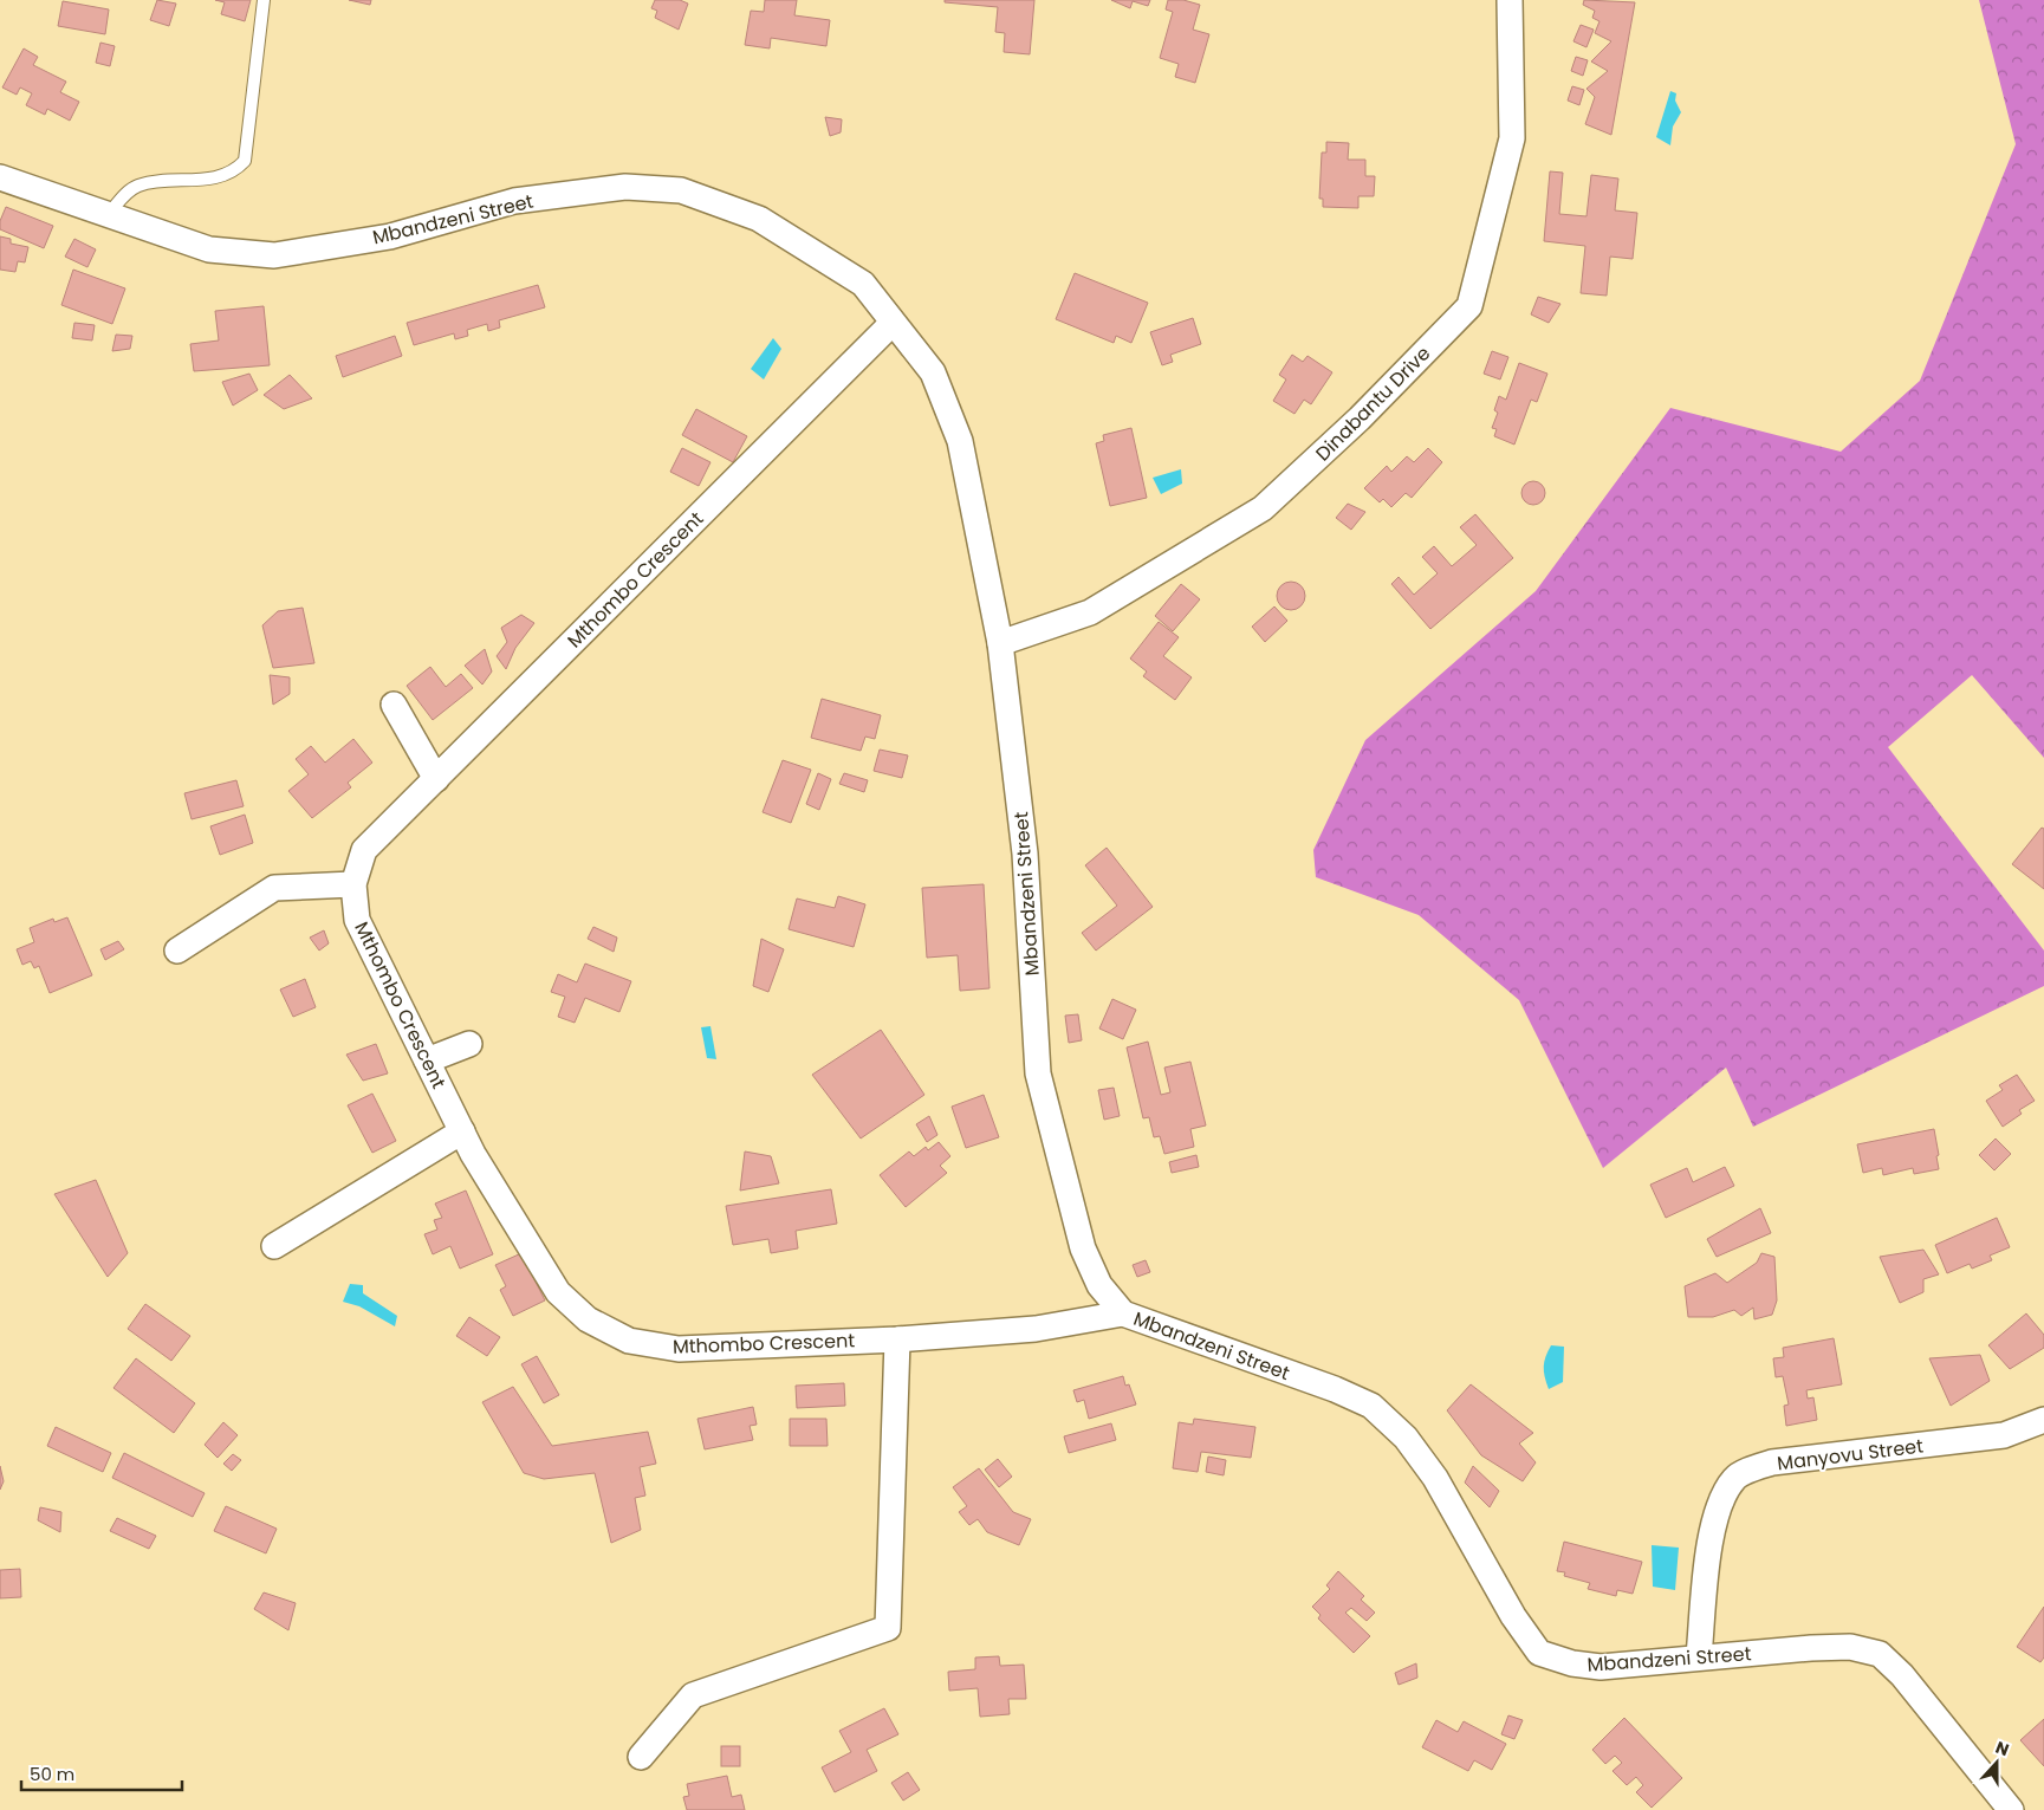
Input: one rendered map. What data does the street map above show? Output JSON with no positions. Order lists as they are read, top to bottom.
{
  "streets": {
    "street": [
      "Mbandzeni Street",
      "Dinabantu Drive",
      "Mthombo Crescent",
      "Manyovu Street"
    ]
  },
  "crossings": [
    ["Mbandzeni Street", "Dinabantu Drive"],
    ["Mbandzeni Street", "Mthombo Crescent"],
    ["Mbandzeni Street", "Manyovu Street"]
  ],
  "scale_bar": "50 m",
  "north": "top"
}
